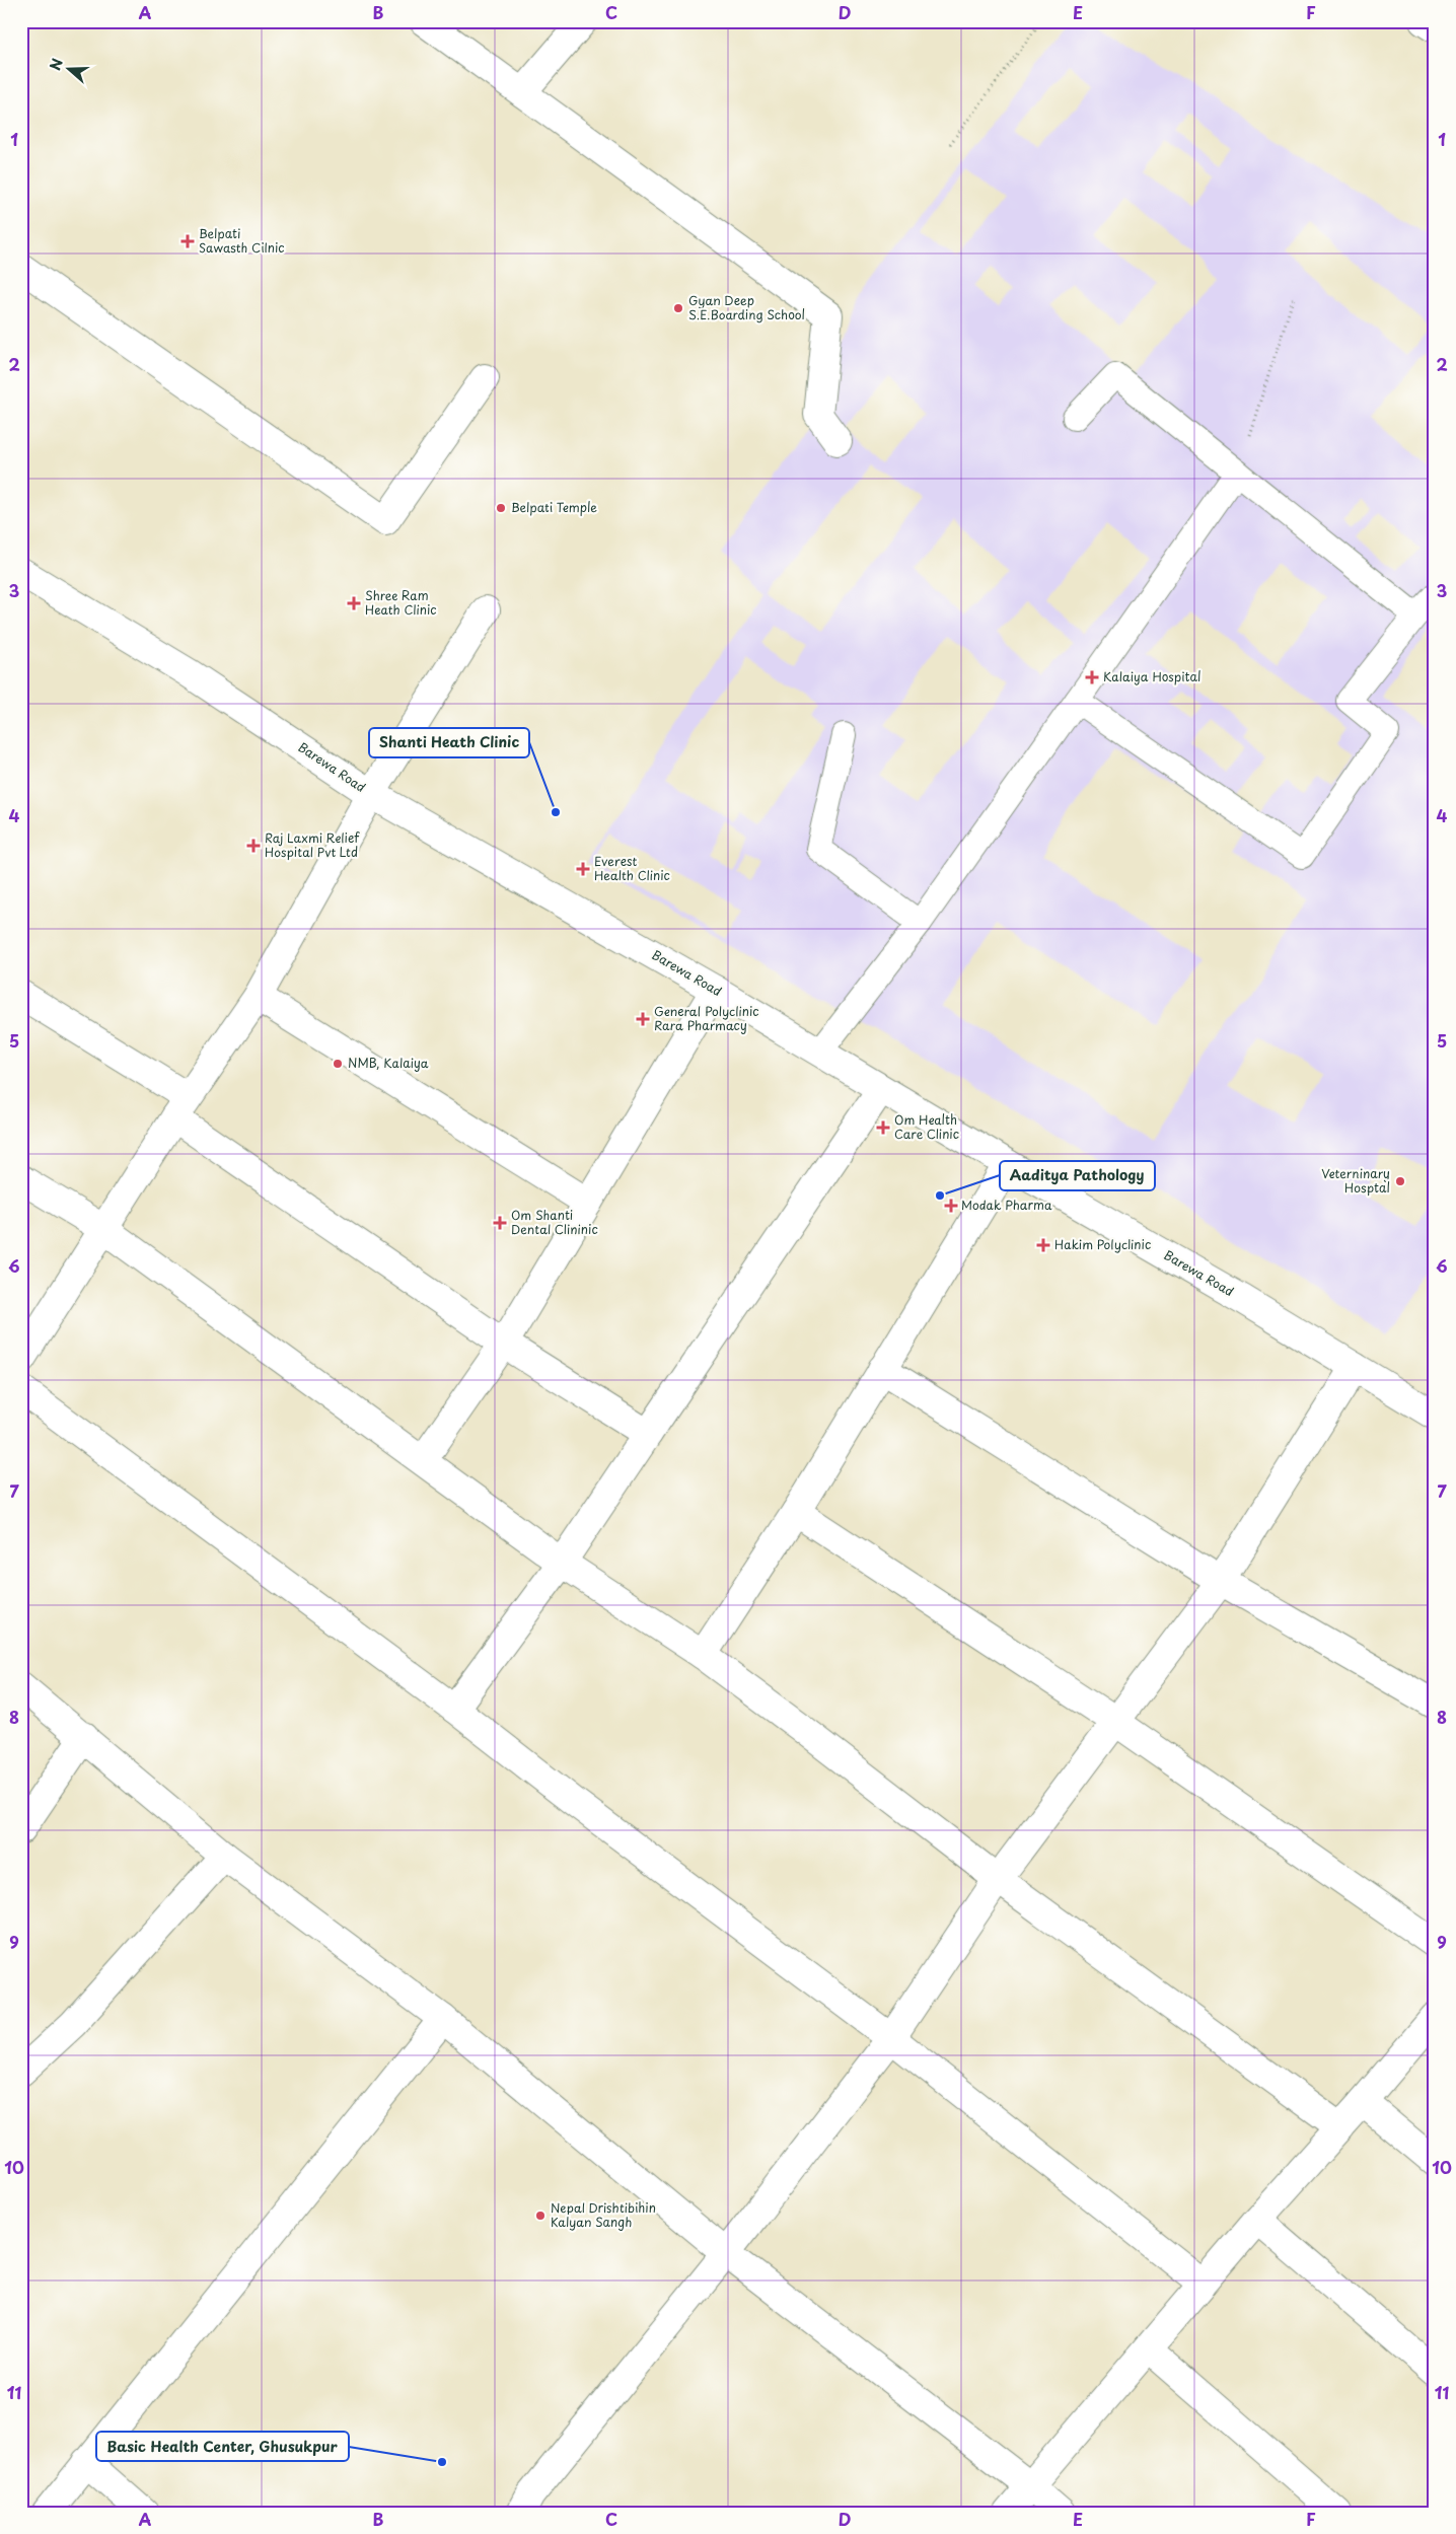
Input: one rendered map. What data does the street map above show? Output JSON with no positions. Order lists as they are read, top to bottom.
{
  "streets": {
    "street": ["Barewa Road"]
  },
  "places": {
    "health": [
      "Belpati Sawasth Cilnic",
      "Shree Ram Heath Clinic",
      "Kalaiya Hospital",
      "Raj Laxmi Relief Hospital Pvt Ltd",
      "Everest Health Clinic",
      "General Polyclinic Rara Pharmacy",
      "Om Health Care Clinic",
      "Modak Pharma",
      "Om Shanti Dental Clininic",
      "Hakim Polyclinic"
    ],
    "other": [
      "Gyan Deep S.E.Boarding School",
      "Belpati Temple",
      "Shanti Heath Clinic",
      "NMB, Kalaiya",
      "Veterninary Hosptal",
      "Aaditya Pathology",
      "Nepal Drishtibihin Kalyan Sangh",
      "Basic Health Center, Ghusukpur"
    ]
  },
  "north": "left",
  "grid": {
    "columns": [
      "A",
      "B",
      "C",
      "D",
      "E",
      "F"
    ],
    "rows": [
      "1",
      "2",
      "3",
      "4",
      "5",
      "6",
      "7",
      "8",
      "9",
      "10",
      "11"
    ]
  }
}
